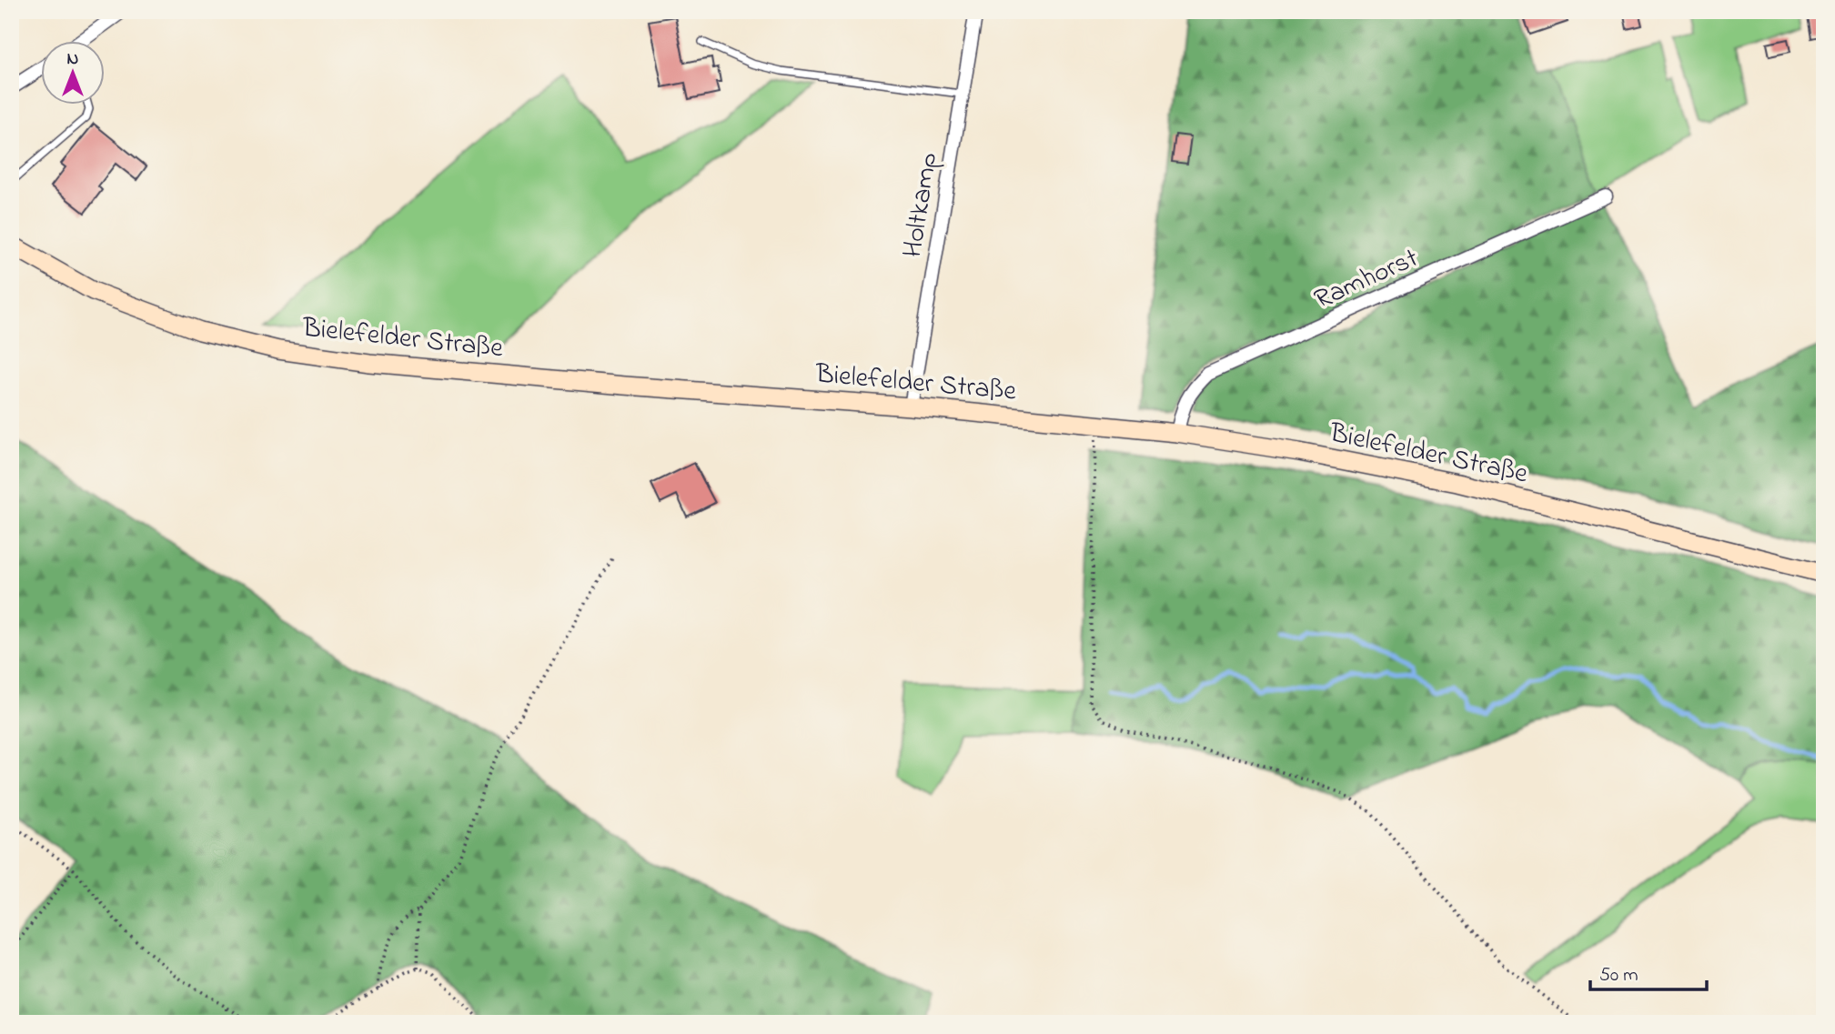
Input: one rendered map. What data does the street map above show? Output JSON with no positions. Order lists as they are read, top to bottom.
{
  "streets": {
    "main road": ["Bielefelder Straße"],
    "street": ["Holtkamp", "Ramhorst"]
  },
  "crossings": [
    ["Holtkamp", "Bielefelder Straße"],
    ["Ramhorst", "Bielefelder Straße"]
  ],
  "scale_bar": "50 m",
  "north": "top"
}
